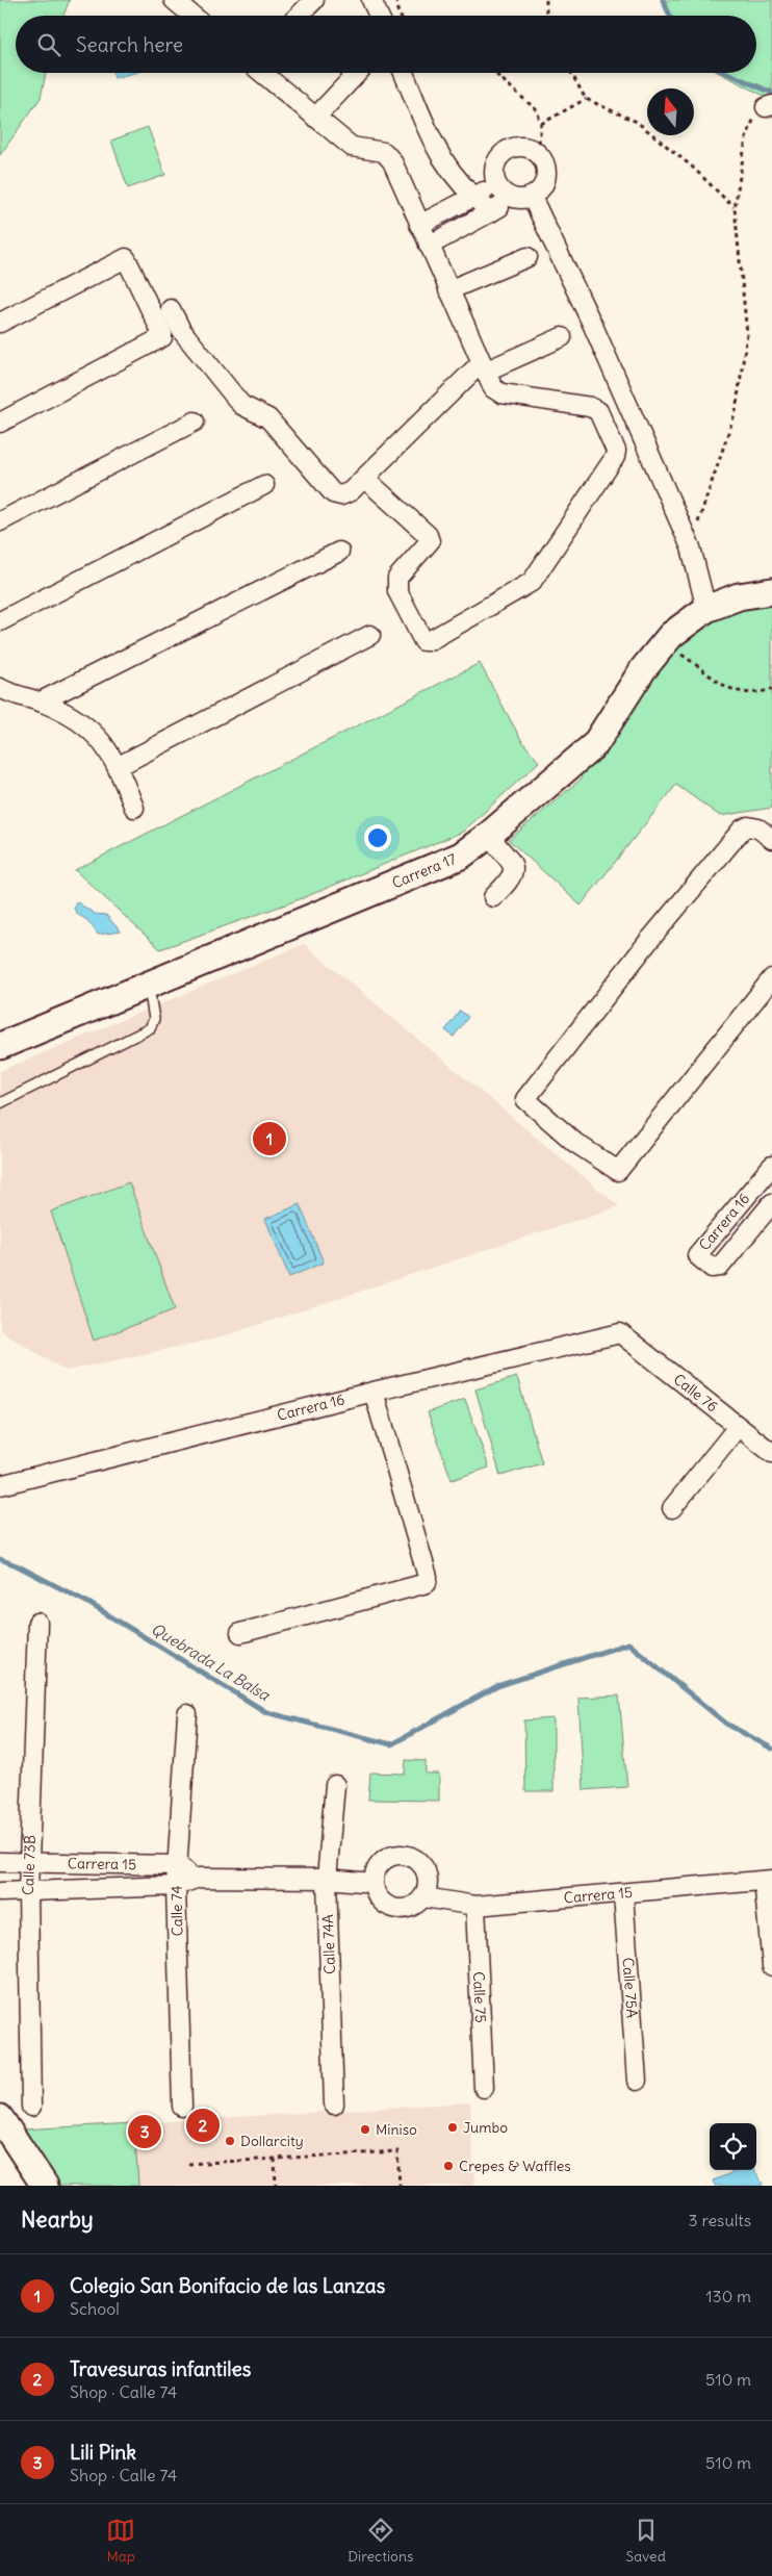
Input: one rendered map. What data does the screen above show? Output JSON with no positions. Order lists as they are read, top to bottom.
{
  "streets": {
    "street": [
      "Carrera 17",
      "Carrera 16",
      "Calle 76",
      "Calle 73B",
      "Carrera 15",
      "Calle 74",
      "Calle 74A",
      "Calle 75A",
      "Calle 75"
    ]
  },
  "crossings": [
    ["Carrera 16", "Calle 76"],
    ["Calle 73B", "Carrera 15"],
    ["Carrera 15", "Calle 74"],
    ["Carrera 15", "Calle 74A"],
    ["Carrera 15", "Calle 75A"],
    ["Carrera 15", "Calle 75"]
  ],
  "water": ["Quebrada La Balsa"],
  "places": [
    "Jumbo",
    "Miniso",
    "Dollarcity",
    "Crepes & Waffles"
  ],
  "north": "top",
  "page": {
    "search": "Search here",
    "pins": ["1", "2", "3"],
    "heading": ["Nearby", "3 results"],
    "list": [
      {
        "mark": "1",
        "name": "Colegio San Bonifacio de las Lanzas",
        "note": "School",
        "value": "130 m"
      },
      {
        "mark": "2",
        "name": "Travesuras infantiles",
        "note": "Shop · Calle 74",
        "value": "510 m"
      },
      {
        "mark": "3",
        "name": "Lili Pink",
        "note": "Shop · Calle 74",
        "value": "510 m"
      }
    ],
    "nav": ["Map", "Directions", "Saved"]
  }
}
